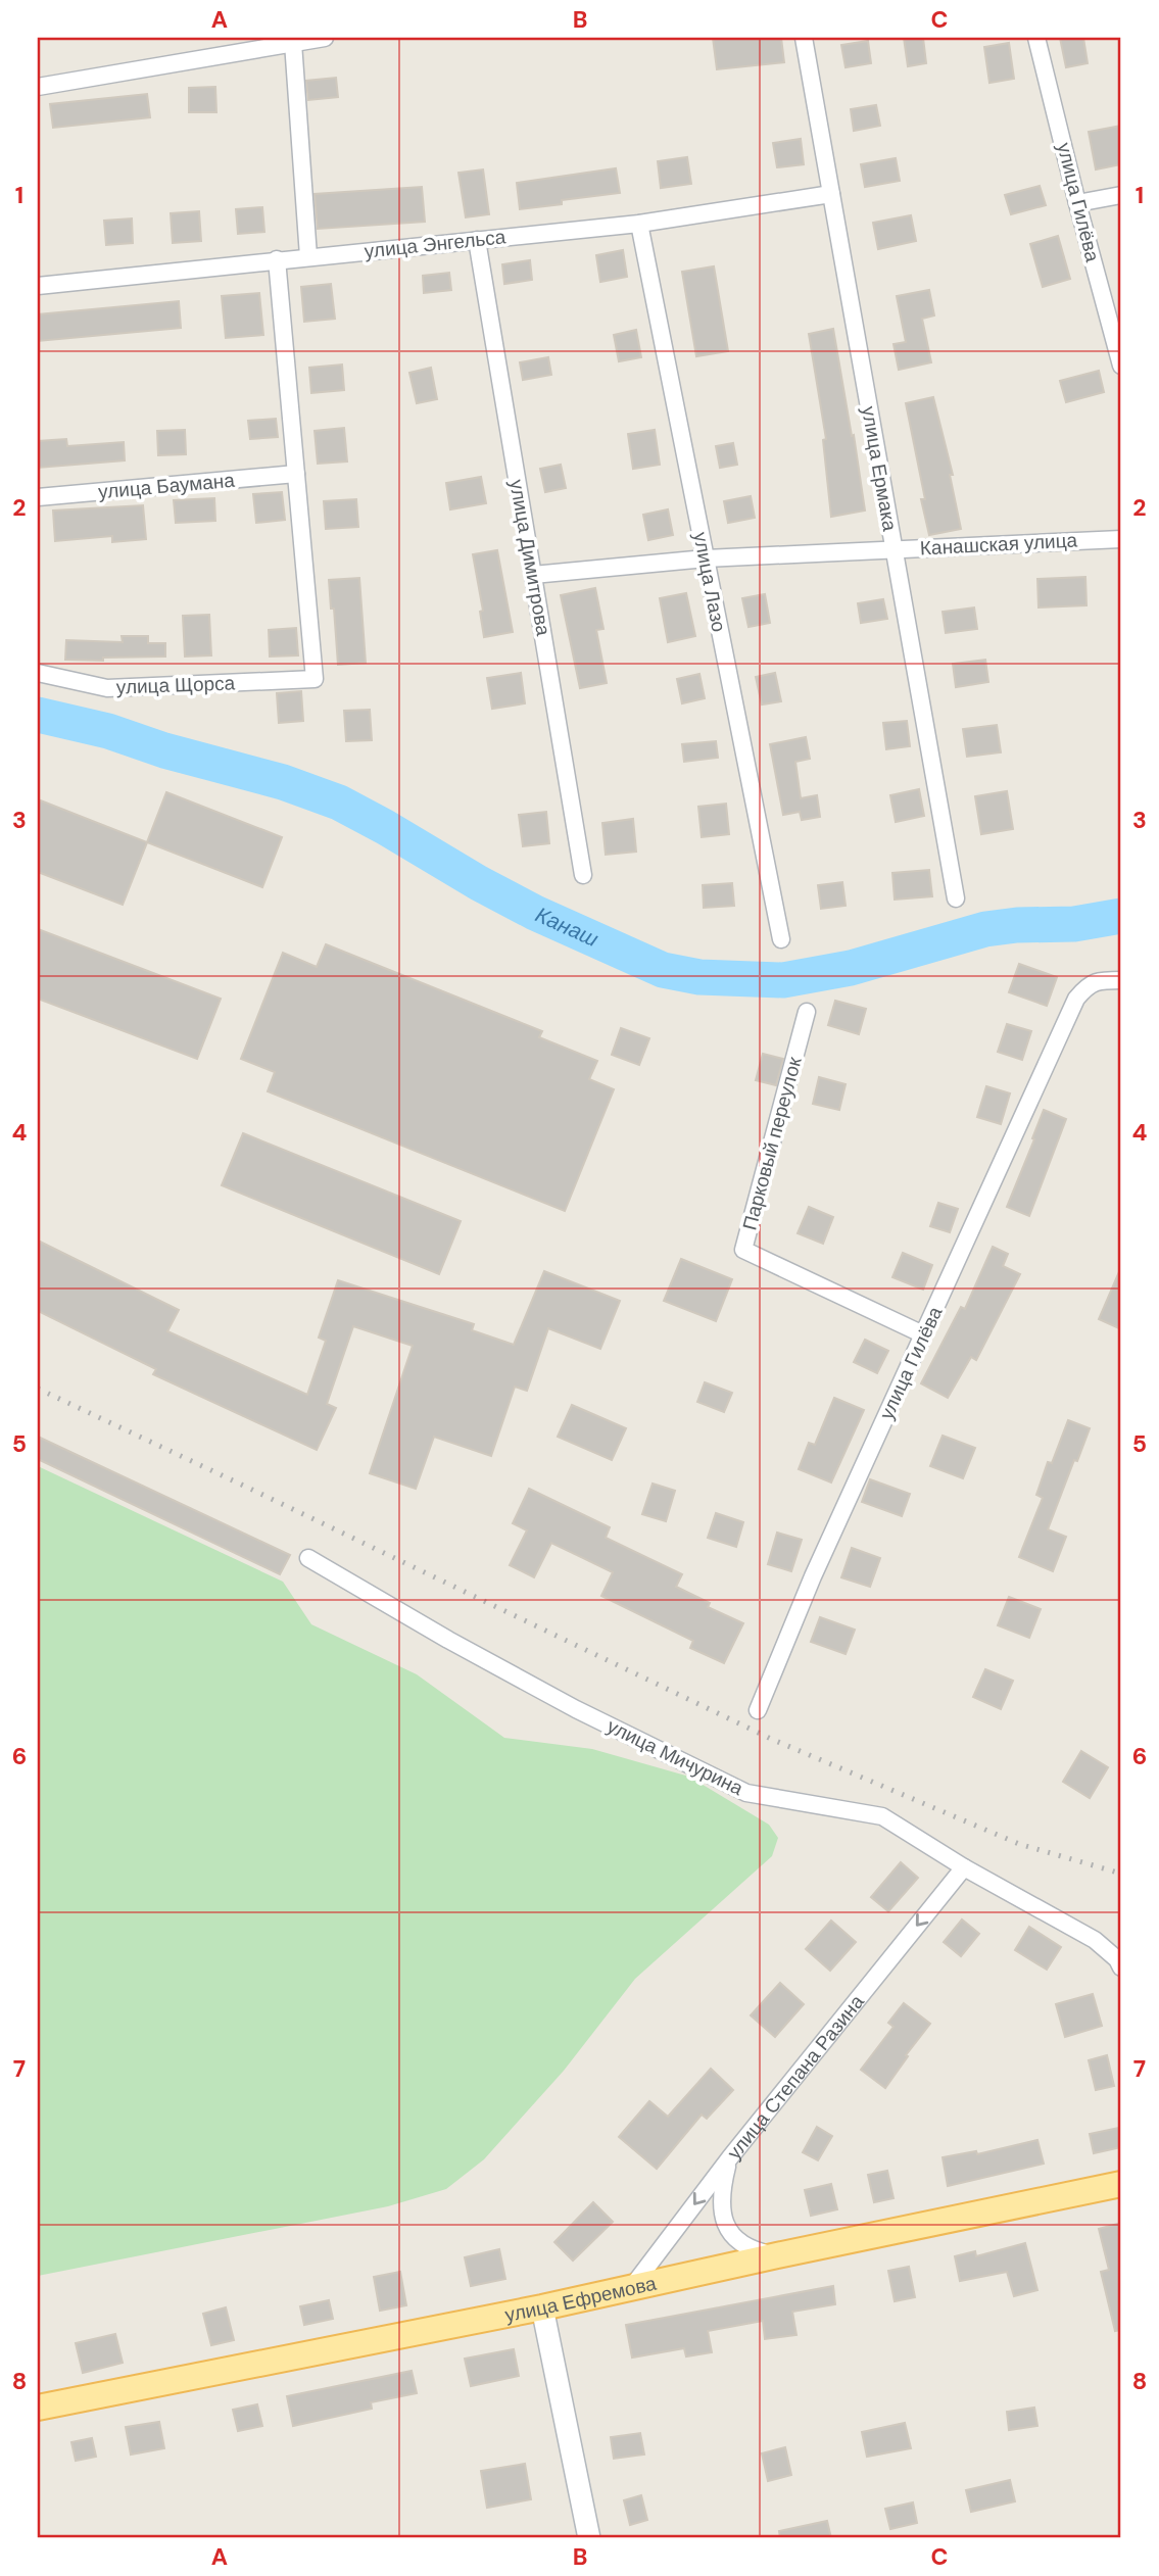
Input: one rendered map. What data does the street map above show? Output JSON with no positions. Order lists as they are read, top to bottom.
{
  "streets": {
    "main road": ["улица Ефремова"],
    "street": [
      "улица Гилёва",
      "улица Энгельса",
      "улица Ермака",
      "улица Баумана",
      "Канашская улица",
      "улица Димитрова",
      "улица Лазо",
      "улица Щорса",
      "Парковый переулок",
      "улица Мичурина",
      "улица Степана Разина"
    ]
  },
  "crossings": [
    ["улица Гилёва", "Парковый переулок"],
    ["улица Энгельса", "улица Ермака"],
    ["улица Энгельса", "улица Димитрова"],
    ["улица Энгельса", "улица Лазо"],
    ["улица Ермака", "Канашская улица"],
    ["улица Баумана", "улица Щорса"],
    ["Канашская улица", "улица Димитрова"],
    ["Канашская улица", "улица Лазо"],
    ["улица Мичурина", "улица Степана Разина"],
    ["улица Степана Разина", "улица Ефремова"]
  ],
  "one_way": ["улица Степана Разина"],
  "water": ["Канаш"],
  "grid": {
    "columns": ["A", "B", "C"],
    "rows": [
      "1",
      "2",
      "3",
      "4",
      "5",
      "6",
      "7",
      "8"
    ]
  }
}
